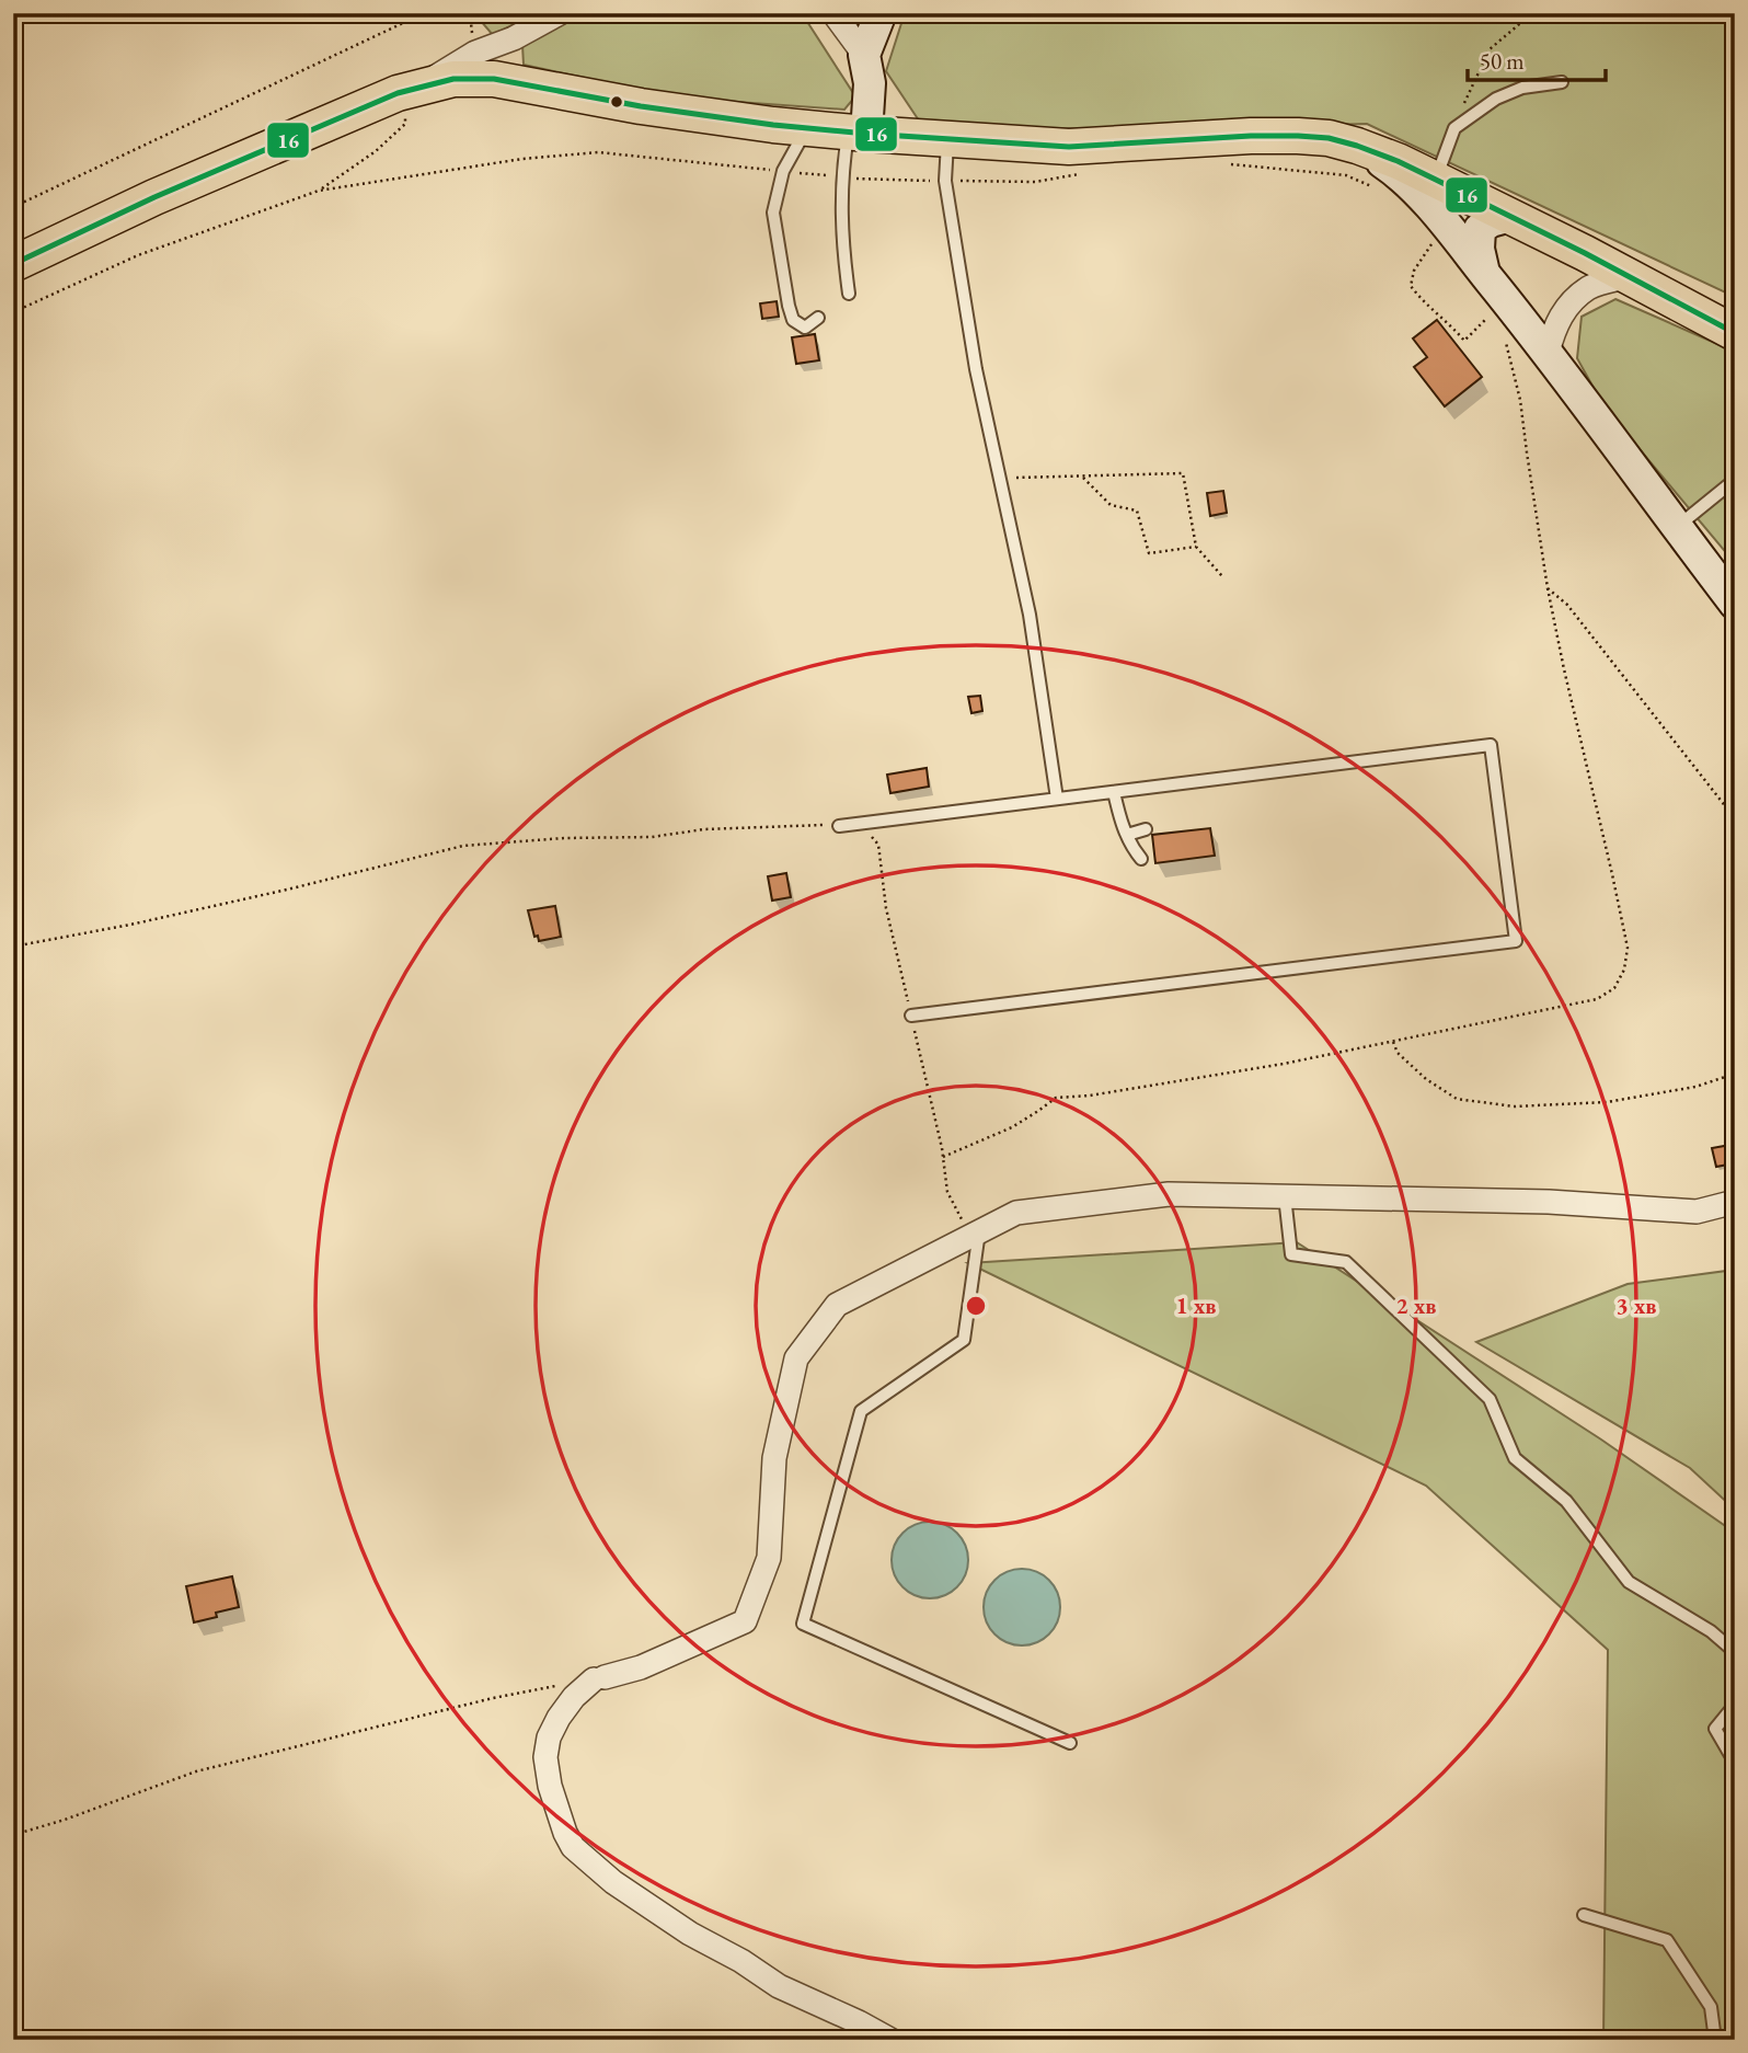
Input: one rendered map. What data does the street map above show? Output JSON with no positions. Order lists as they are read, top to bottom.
{
  "lines": ["transit line 16"],
  "scale_bar": "50 m",
  "rings": ["1 хв", "2 хв", "3 хв"]
}
